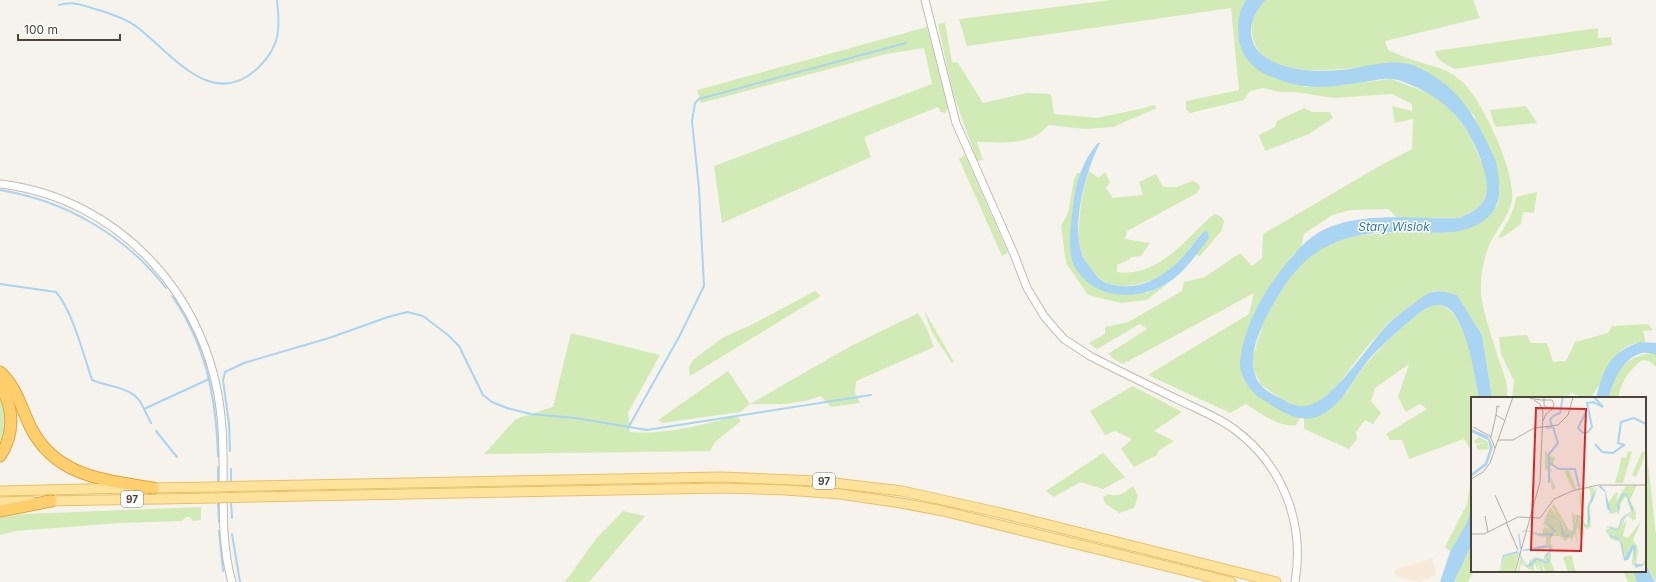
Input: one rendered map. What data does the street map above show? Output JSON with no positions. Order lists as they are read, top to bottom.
{
  "streets": {
    "main road": ["97"]
  },
  "water": ["Stary Wislok"],
  "scale_bar": "100 m"
}
